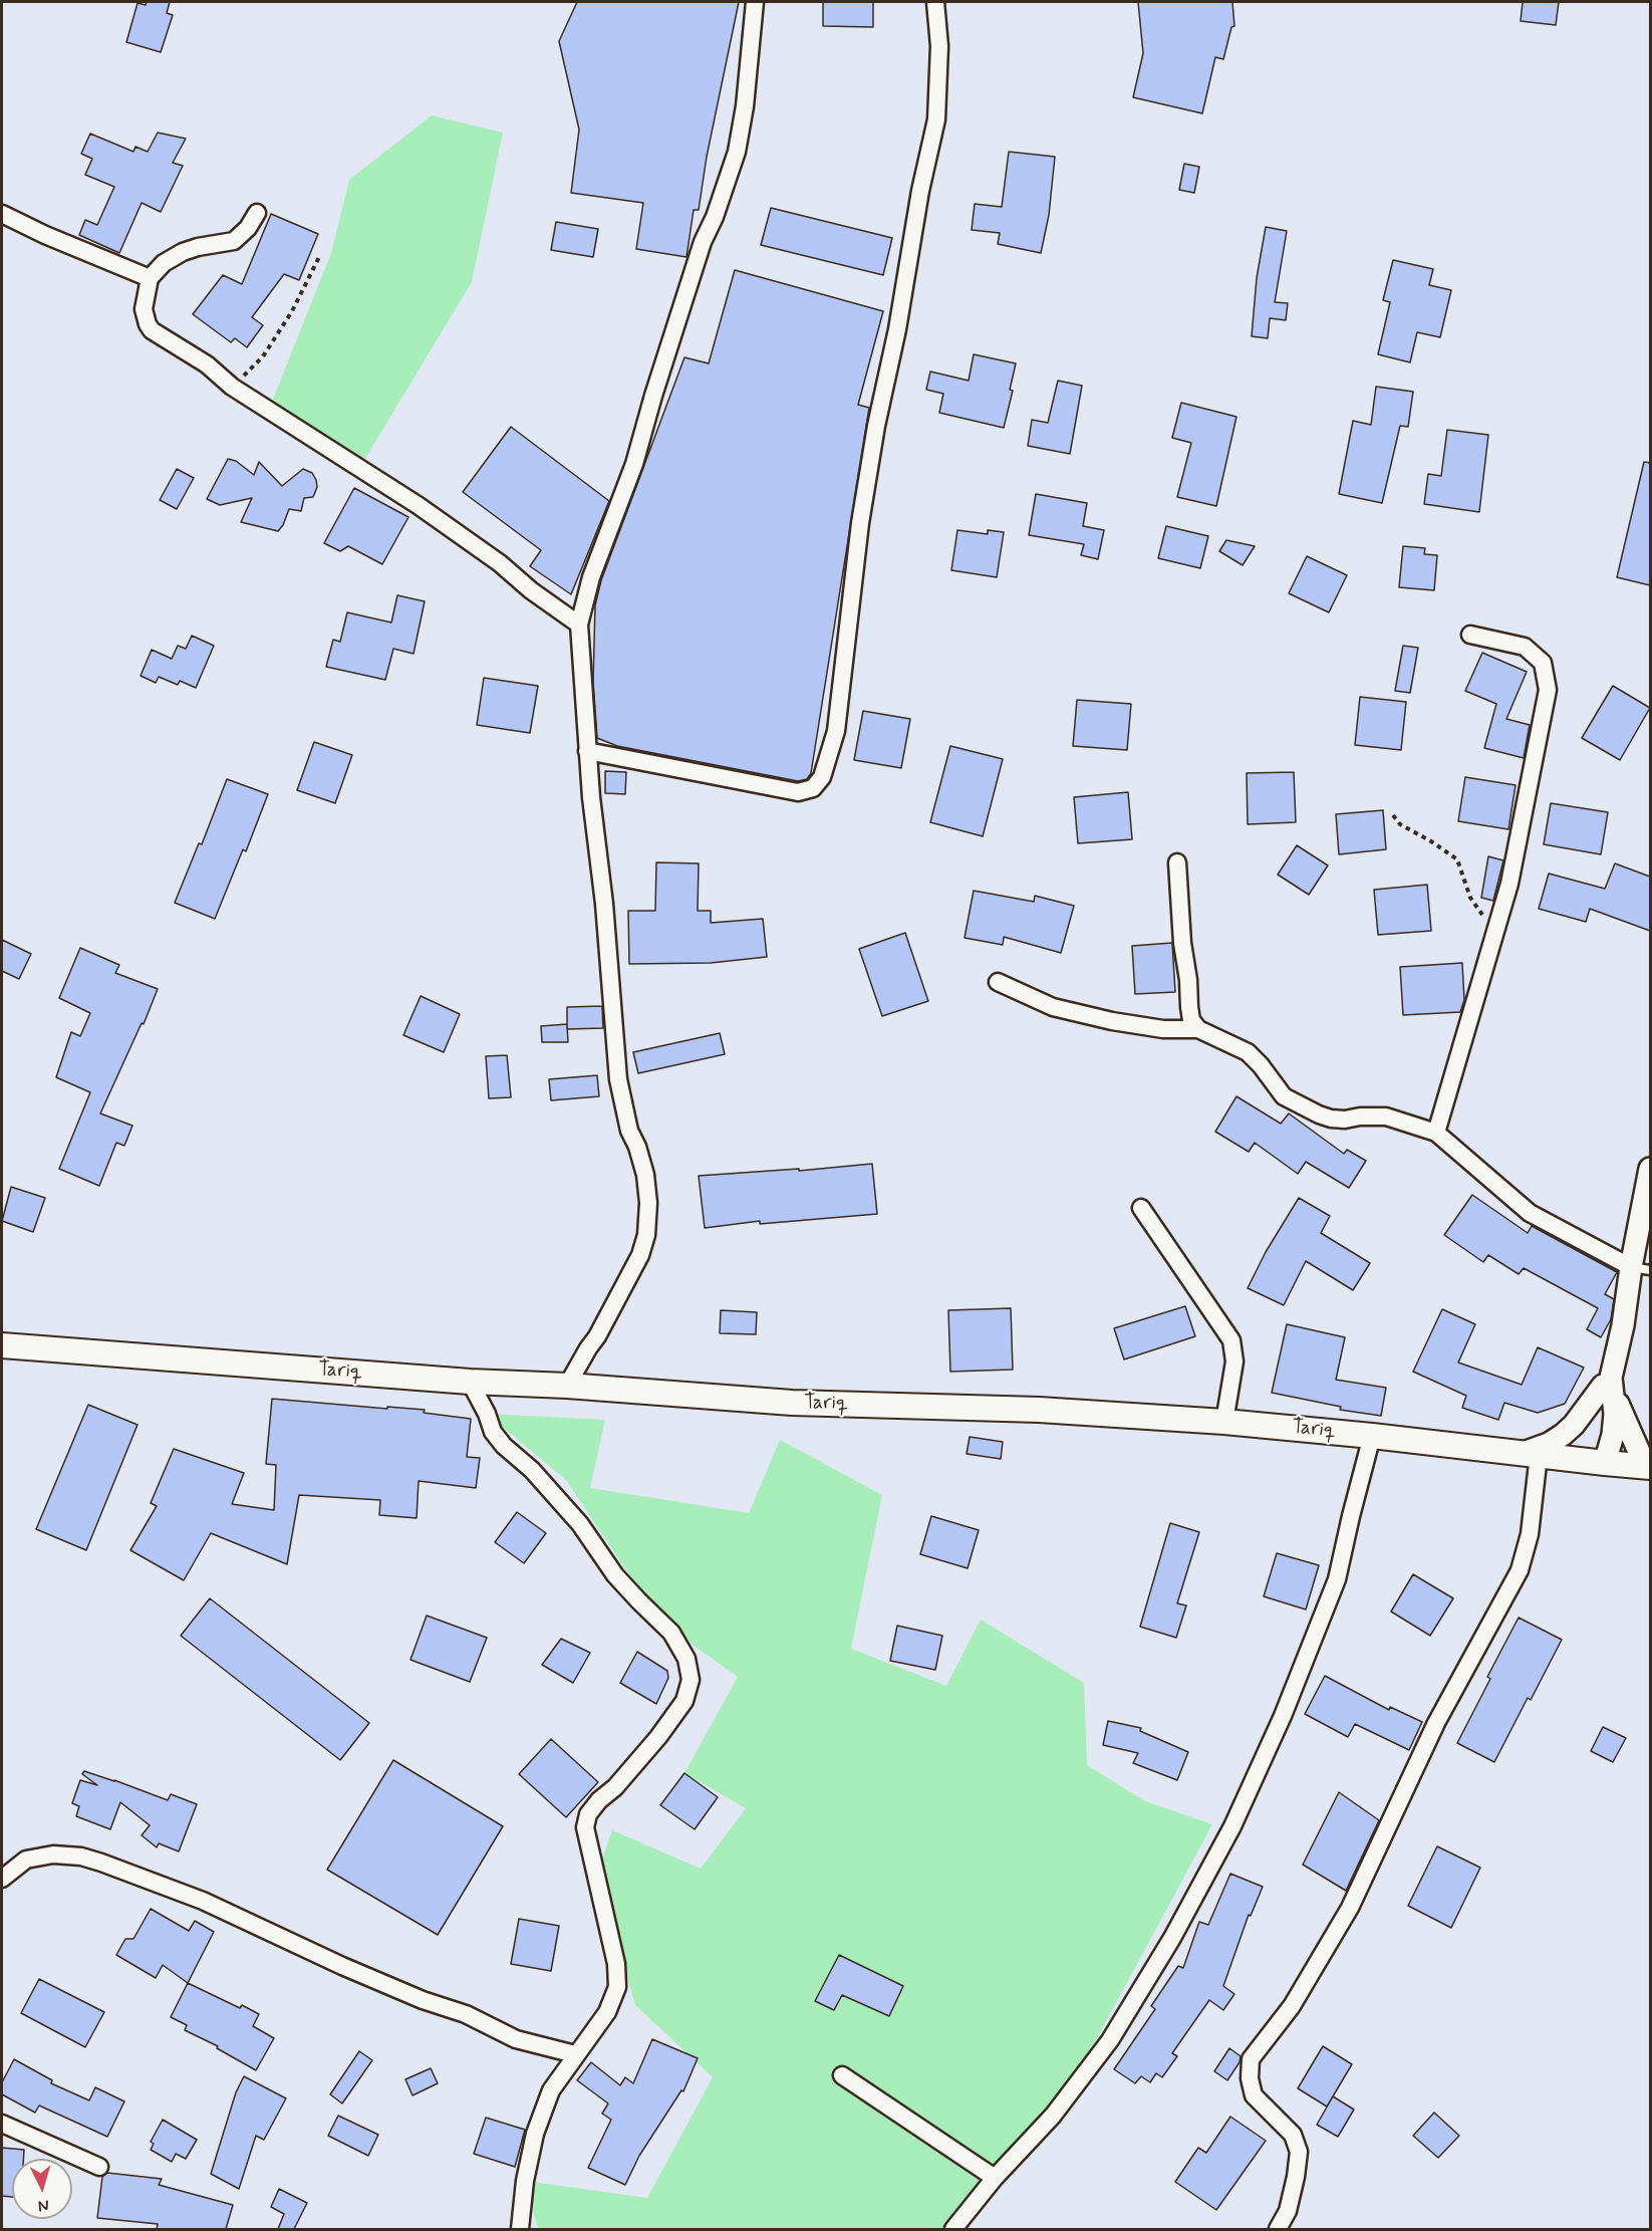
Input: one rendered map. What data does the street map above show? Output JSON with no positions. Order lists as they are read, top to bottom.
{
  "streets": {
    "main road": ["Tariq"]
  },
  "north": "bottom"
}
